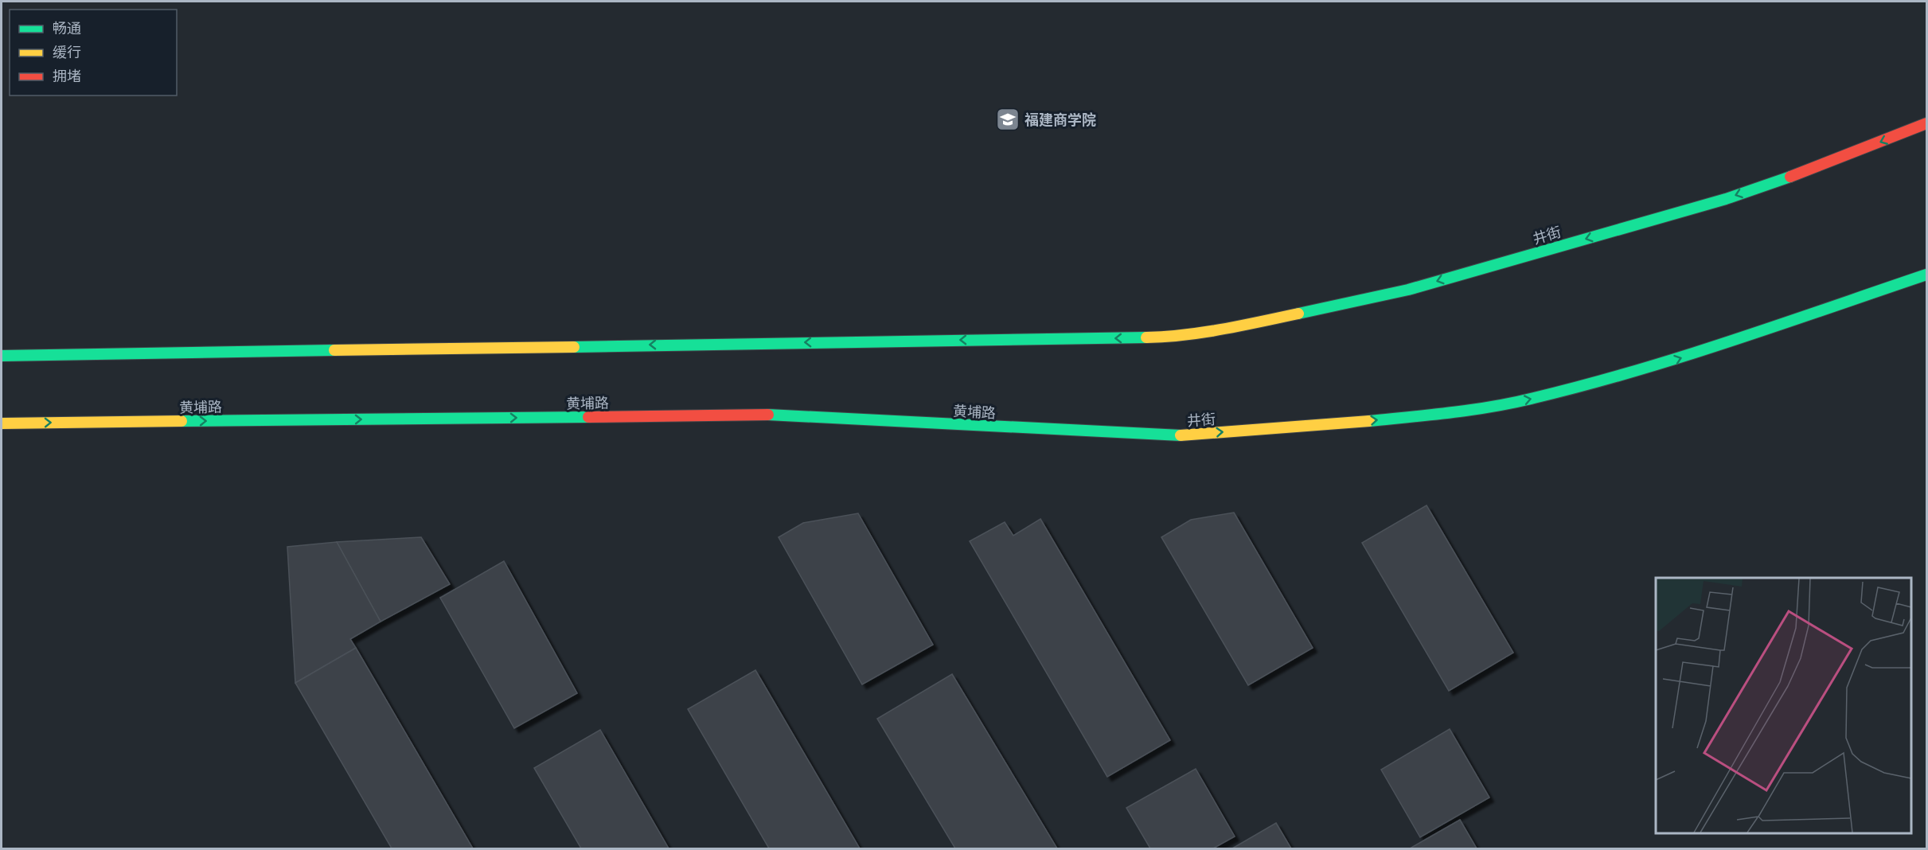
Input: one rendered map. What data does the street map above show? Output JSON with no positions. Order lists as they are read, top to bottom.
{
  "streets": {
    "main road": ["井街", "黄埔路"]
  },
  "crossings": [
    ["井街", "黄埔路"]
  ],
  "one_way": ["黄埔路"],
  "places": {
    "school or university": ["福建商学院"]
  },
  "legend": ["畅通", "缓行", "拥堵"]
}
